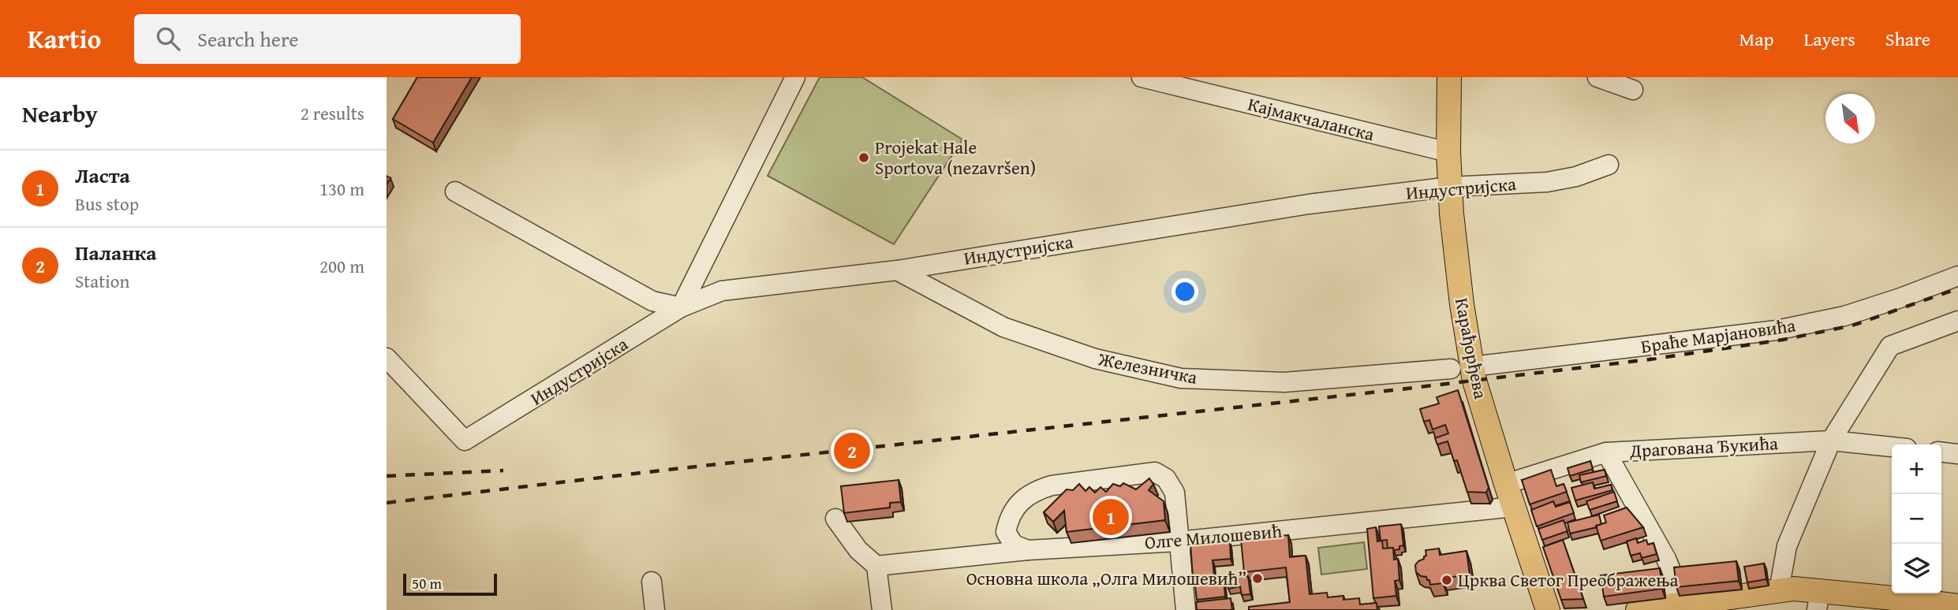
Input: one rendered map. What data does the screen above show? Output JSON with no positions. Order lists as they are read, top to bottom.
{
  "streets": {
    "main road": ["Карађорђева"],
    "street": [
      "Кајмакчаланска",
      "Индустријска",
      "Браће Марјановића",
      "Железничка",
      "Драгована Ђукића",
      "Олге Милошевић"
    ]
  },
  "crossings": [
    ["Кајмакчаланска", "Карађорђева"],
    ["Индустријска", "Карађорђева"],
    ["Индустријска", "Железничка"],
    ["Браће Марјановића", "Карађорђева"],
    ["Браће Марјановића", "Железничка"],
    ["Карађорђева", "Железничка"],
    ["Карађорђева", "Драгована Ђукића"],
    ["Карађорђева", "Олге Милошевић"]
  ],
  "places": ["Projekat Hale Sportova (nezavršen)", "Основна школа „Олга Милошевић”", "Црква Светог Преображења"],
  "scale_bar": "50 m",
  "north": "bottom right",
  "page": {
    "header": "Kartio",
    "search": "Search here",
    "nav": ["Map", "Layers", "Share"],
    "heading": ["Nearby", "2 results"],
    "list": [
      {
        "mark": "1",
        "name": "Ласта",
        "note": "Bus stop",
        "value": "130 m"
      },
      {
        "mark": "2",
        "name": "Паланка",
        "note": "Station",
        "value": "200 m"
      }
    ],
    "pins": ["2", "1"],
    "map_buttons": ["+", "−"],
    "scale": "50 m"
  }
}
